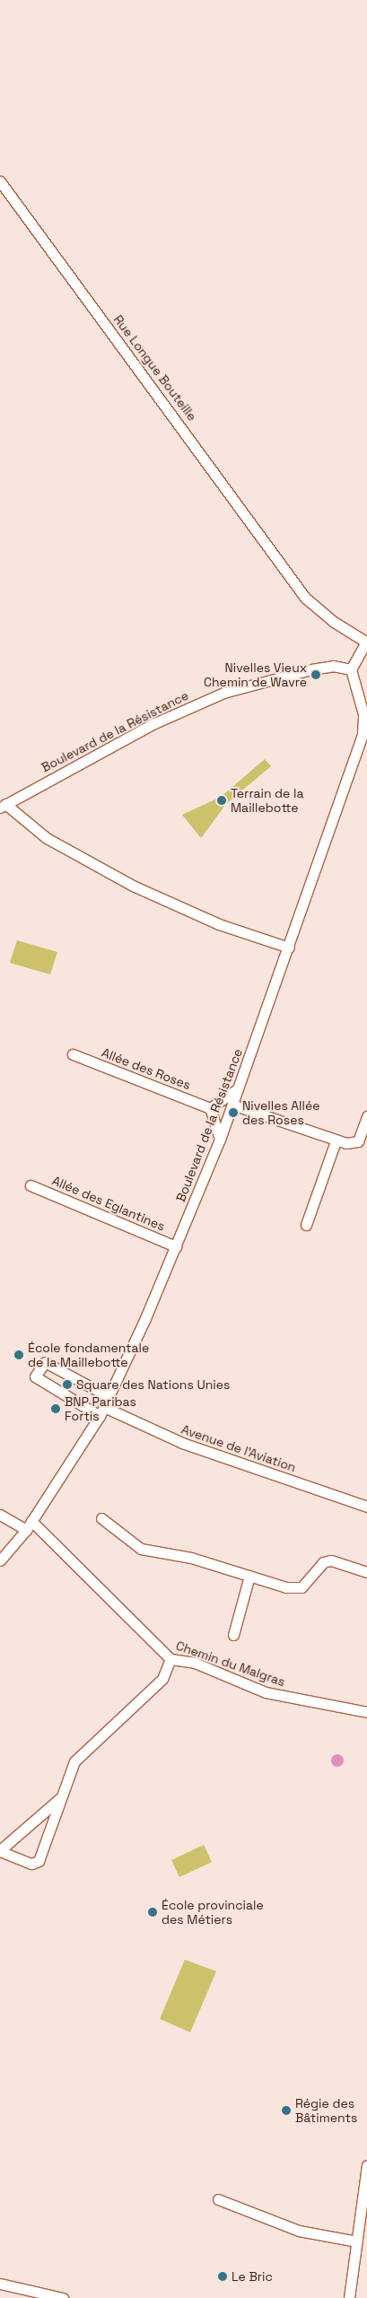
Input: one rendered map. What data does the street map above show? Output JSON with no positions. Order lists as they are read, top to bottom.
{
  "streets": {
    "street": [
      "Rue Longue Bouteille",
      "Boulevard de la Résistance",
      "Allée des Roses",
      "Allée des Eglantines",
      "Avenue de l'Aviation",
      "Chemin du Malgras"
    ]
  },
  "crossings": [
    ["Boulevard de la Résistance", "Allée des Eglantines"],
    ["Boulevard de la Résistance", "Avenue de l'Aviation"],
    ["Boulevard de la Résistance", "Chemin du Malgras"]
  ],
  "places": [
    "Nivelles Vieux Chemin de Wavre",
    "Terrain de la Maillebotte",
    "Nivelles Allée des Roses",
    "École fondamentale de la Maillebotte",
    "Square des Nations Unies",
    "BNP Paribas Fortis",
    "École provinciale des Métiers",
    "Régie des Bâtiments",
    "Le Bric"
  ]
}
